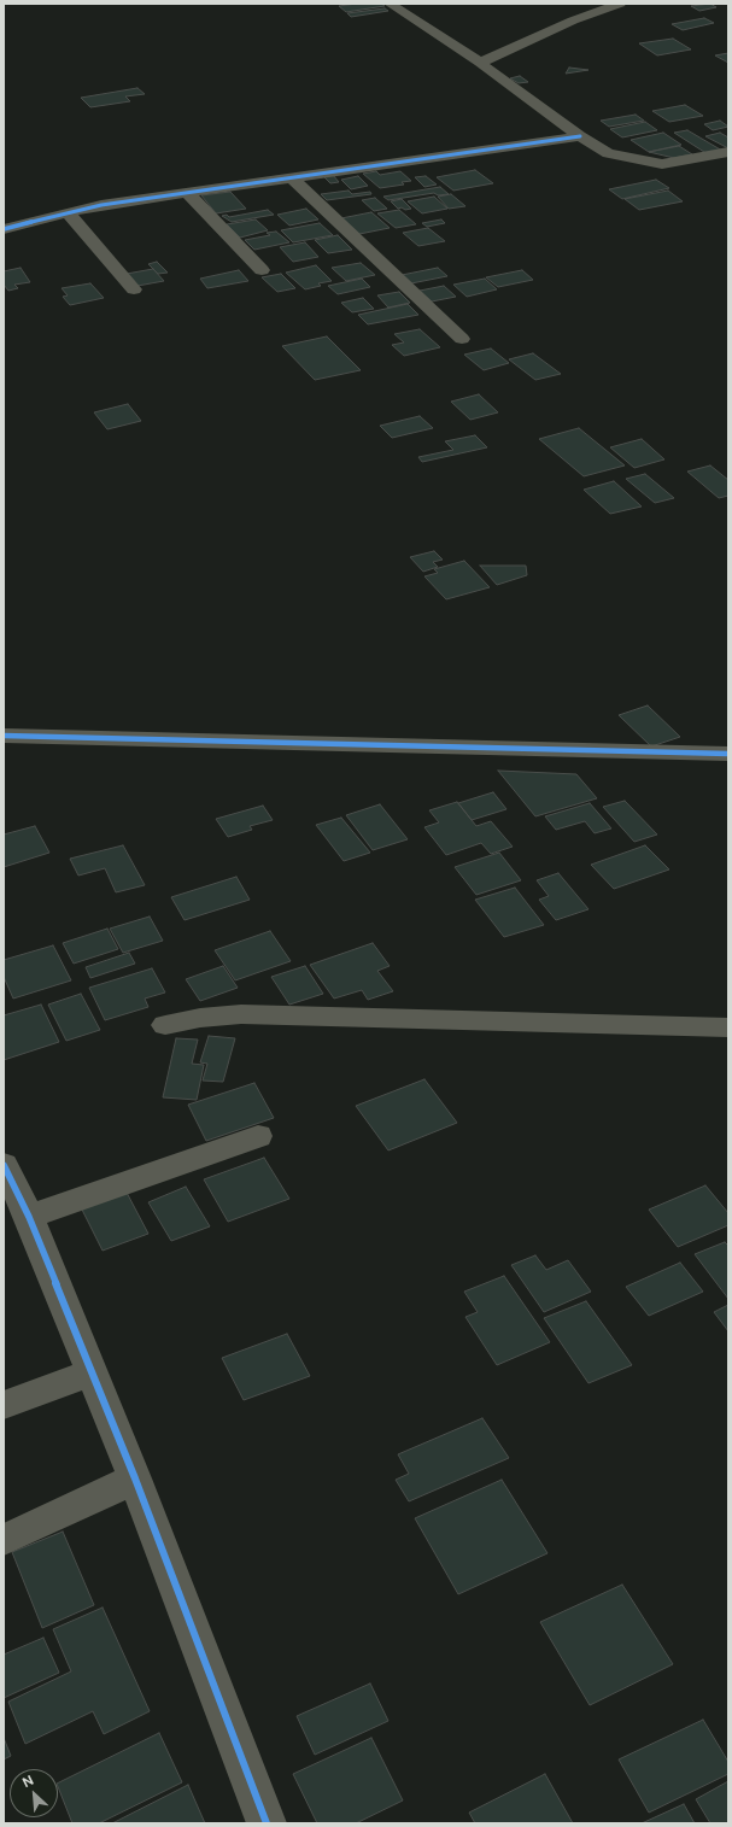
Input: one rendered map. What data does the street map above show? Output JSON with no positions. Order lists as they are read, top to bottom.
{
  "north": "top left"
}
